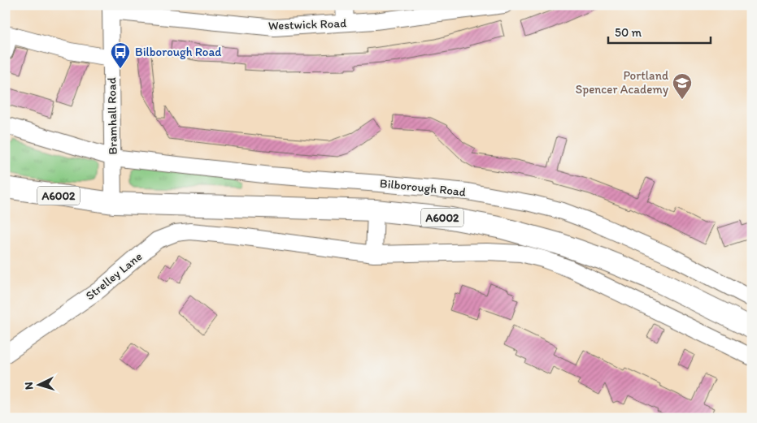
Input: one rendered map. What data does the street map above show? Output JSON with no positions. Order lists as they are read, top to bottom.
{
  "streets": {
    "main road": ["A6002"],
    "street": [
      "Westwick Road",
      "Bramhall Road",
      "Bilborough Road",
      "Strelley Lane"
    ]
  },
  "crossings": [
    ["Westwick Road", "Bramhall Road"],
    ["Bramhall Road", "Bilborough Road"],
    ["Bramhall Road", "A6002"]
  ],
  "places": {
    "bus stop": ["Bilborough Road"],
    "school or university": ["Portland Spencer Academy"]
  },
  "scale_bar": "50 m",
  "north": "left"
}
